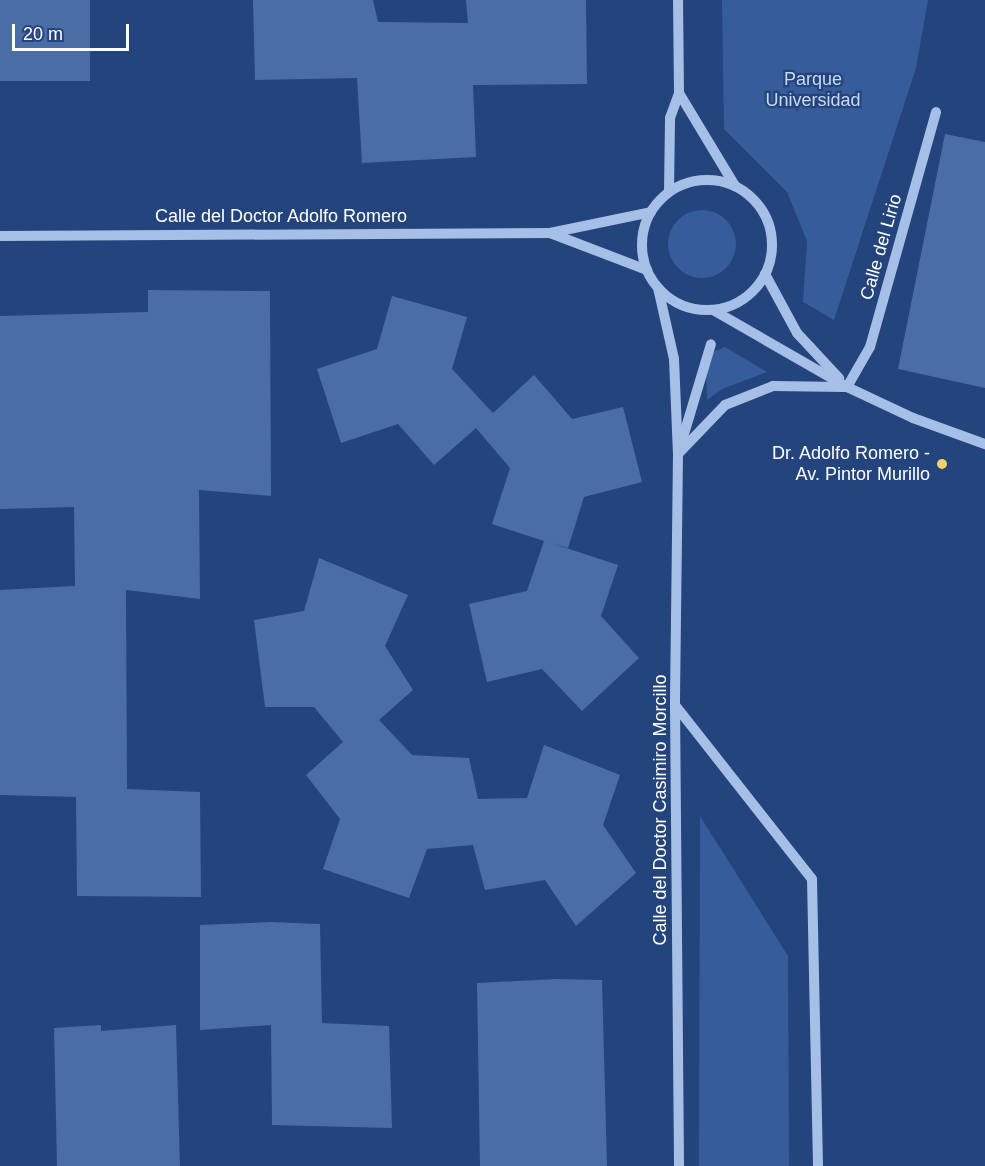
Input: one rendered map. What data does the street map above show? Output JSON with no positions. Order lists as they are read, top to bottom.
{
  "streets": {
    "street": ["Calle del Doctor Adolfo Romero", "Calle del Lirio", "Calle del Doctor Casimiro Morcillo"]
  },
  "crossings": [
    ["Calle del Doctor Adolfo Romero", "Calle del Doctor Casimiro Morcillo"]
  ],
  "parks": ["Parque Universidad"],
  "places": ["Dr. Adolfo Romero - Av. Pintor Murillo"],
  "scale_bar": "20 m"
}
